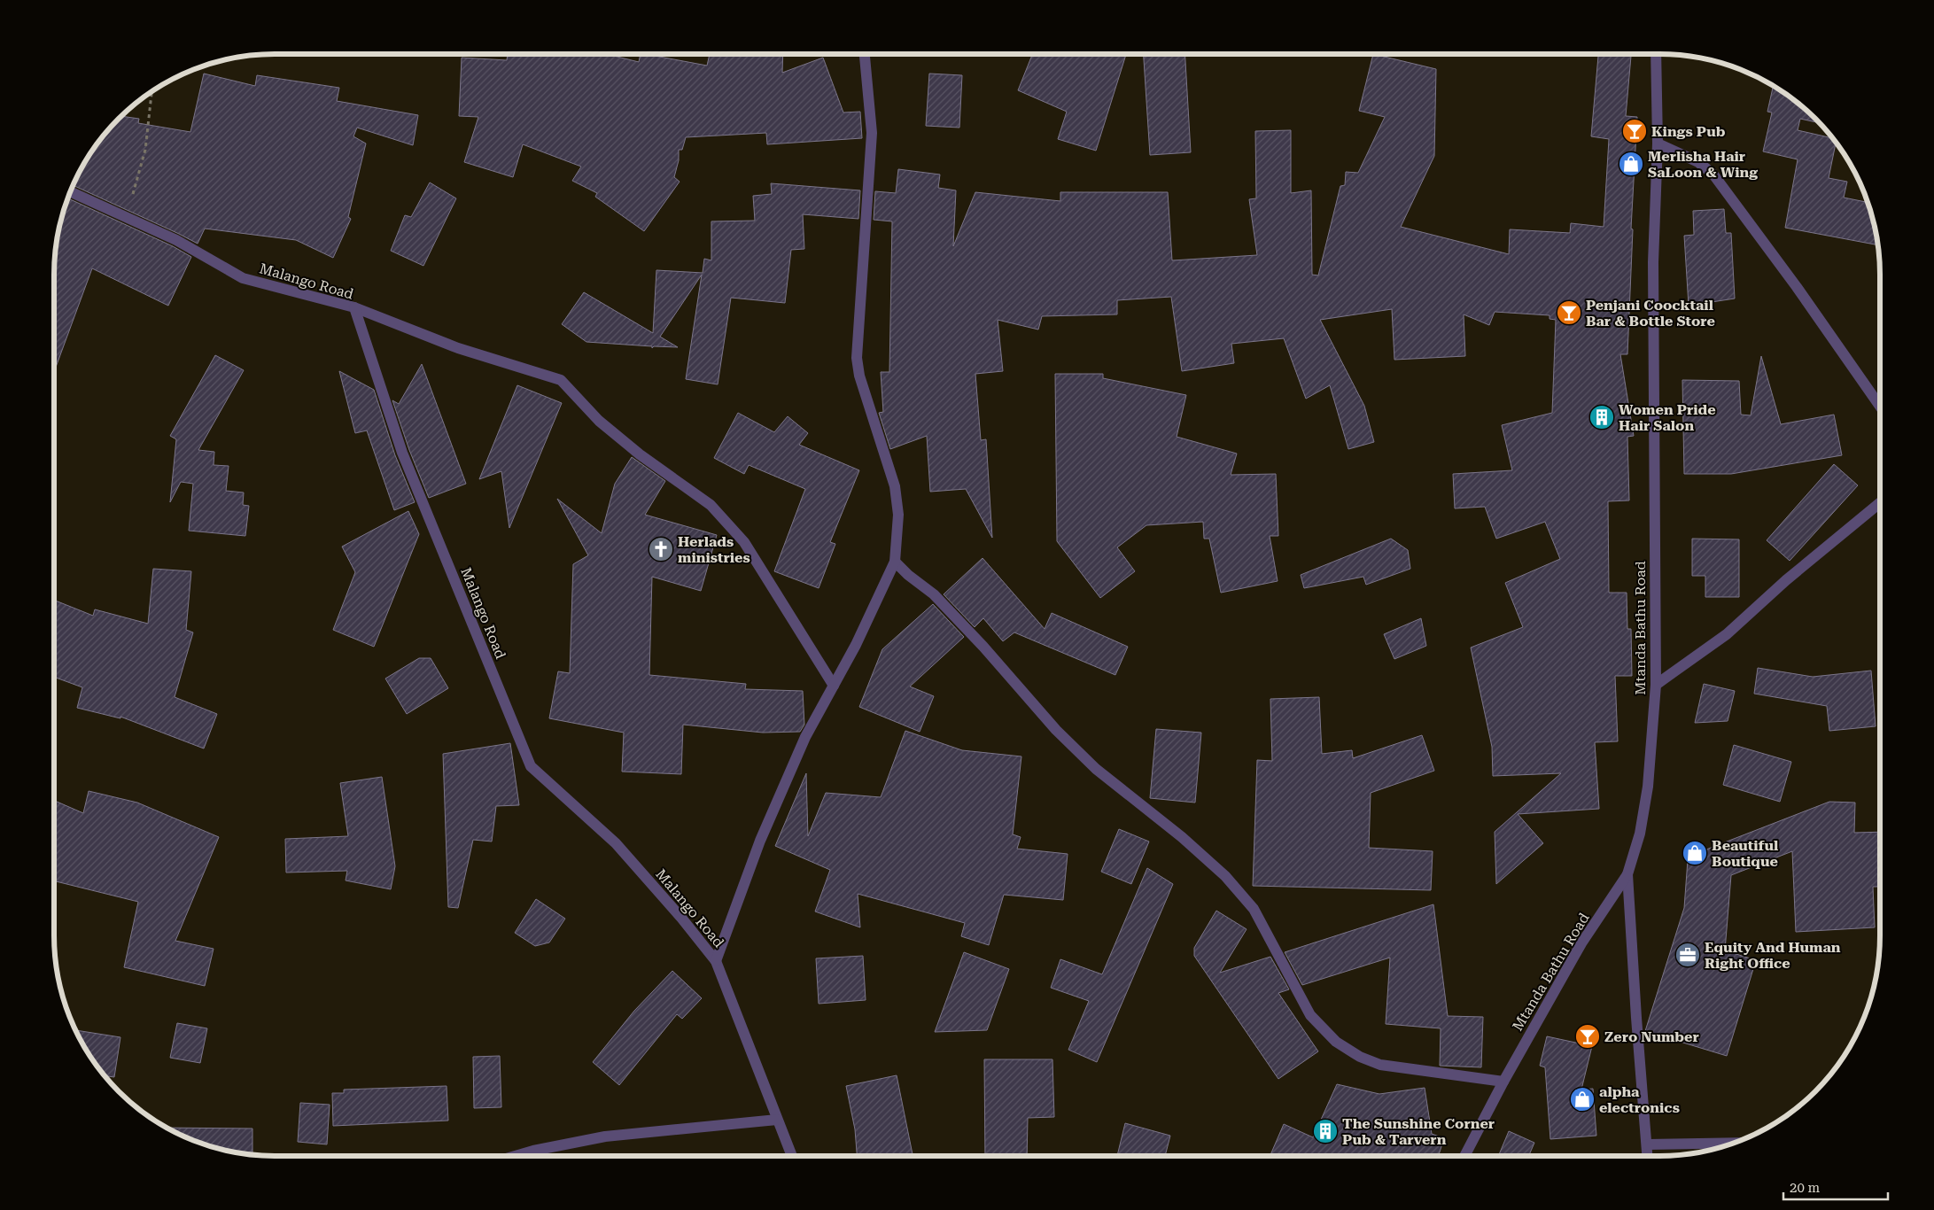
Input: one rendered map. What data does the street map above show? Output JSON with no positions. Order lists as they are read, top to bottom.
{
  "streets": {
    "street": ["Malango Road", "Mtanda Bathu Road"]
  },
  "places": {
    "bar": ["Kings Pub", "Penjani Coocktail Bar & Bottle Store", "Zero Number"],
    "shop": ["Merlisha Hair SaLoon & Wing", "Beautiful Boutique", "alpha electronics"],
    "building": ["Women Pride Hair Salon", "The Sunshine Corner Pub & Tarvern"],
    "church": ["Herlads ministries"],
    "office": ["Equity And Human Right Office"]
  },
  "scale_bar": "20 m"
}
